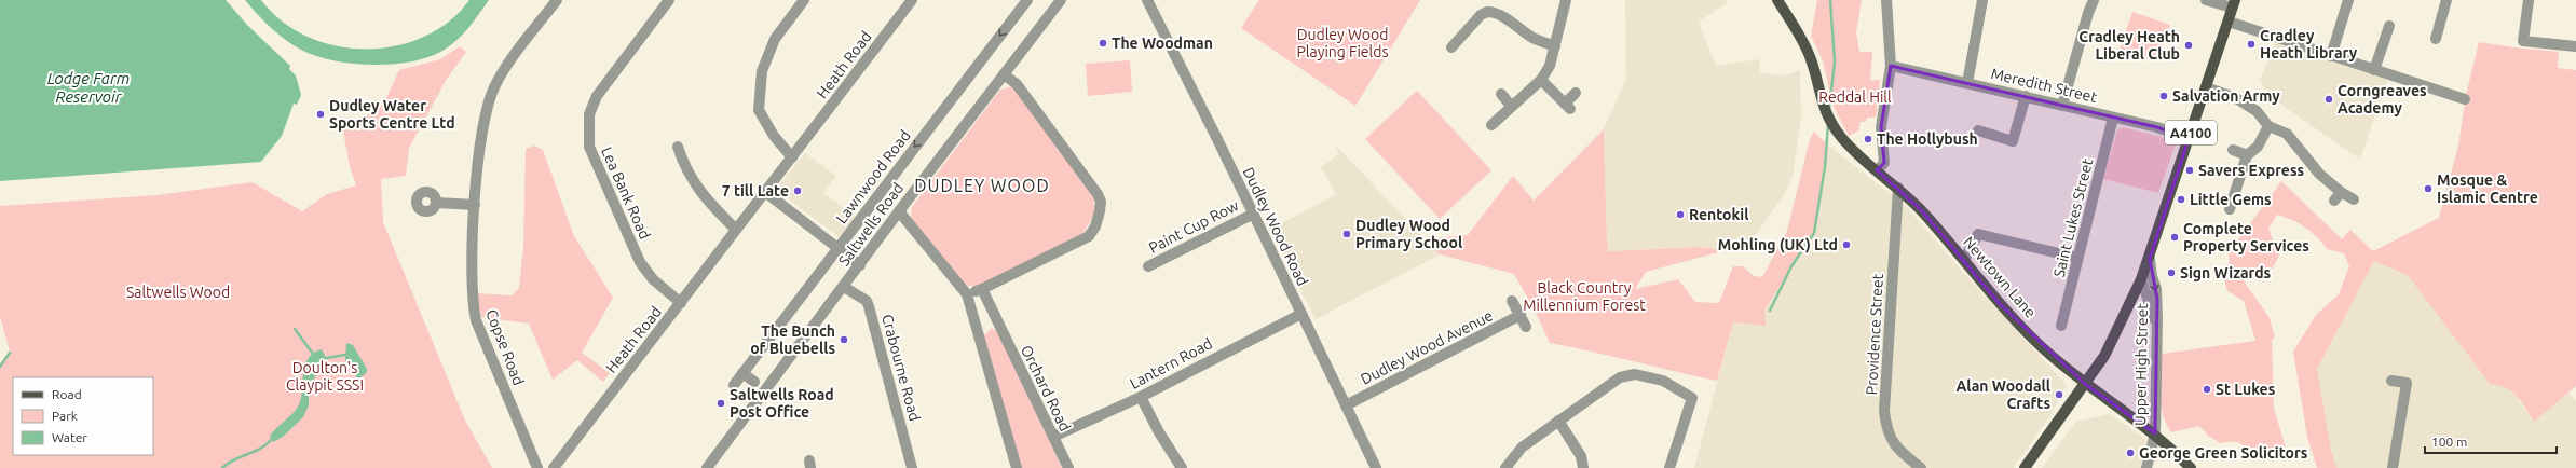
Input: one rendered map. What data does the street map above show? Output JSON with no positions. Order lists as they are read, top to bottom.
{
  "streets": {
    "main road": ["A4100", "Newtown Lane", "Upper High Street"],
    "street": [
      "Heath Road",
      "Meredith Street",
      "Lawnwood Road",
      "Lea Bank Road",
      "Saint Lukes Street",
      "Saltwells Road",
      "Paint Cup Row",
      "Dudley Wood Road",
      "Providence Street",
      "Copse Road",
      "Dudley Wood Avenue",
      "Lantern Road",
      "Crabourne Road",
      "Orchard Road"
    ]
  },
  "crossings": [
    ["Heath Road", "Lea Bank Road"],
    ["Meredith Street", "Saint Lukes Street"],
    ["Meredith Street", "Upper High Street"],
    ["A4100", "Newtown Lane"],
    ["A4100", "Upper High Street"],
    ["Saltwells Road", "Crabourne Road"],
    ["Paint Cup Row", "Dudley Wood Road"],
    ["Dudley Wood Road", "Dudley Wood Avenue"],
    ["Dudley Wood Road", "Lantern Road"],
    ["Newtown Lane", "Providence Street"],
    ["Newtown Lane", "Upper High Street"],
    ["Lantern Road", "Orchard Road"]
  ],
  "one_way": ["Lawnwood Road"],
  "districts": ["DUDLEY WOOD"],
  "water": ["Lodge Farm Reservoir"],
  "parks": [
    "Dudley Wood Playing Fields",
    "Reddal Hill",
    "Black Country Millennium Forest",
    "Saltwells Wood",
    "Doulton's Claypit SSSI"
  ],
  "places": [
    "The Woodman",
    "Cradley Heath Library",
    "Cradley Heath Liberal Club",
    "Salvation Army",
    "Corngreaves Academy",
    "Dudley Water Sports Centre Ltd",
    "The Hollybush",
    "Savers Express",
    "Mosque & Islamic Centre",
    "7 till Late",
    "Little Gems",
    "Rentokil",
    "Dudley Wood Primary School",
    "Complete Property Services",
    "Mohling (UK) Ltd",
    "Sign Wizards",
    "The Bunch of Bluebells",
    "St Lukes",
    "Alan Woodall Crafts",
    "Saltwells Road Post Office",
    "George Green Solicitors"
  ],
  "legend": ["Road", "Park", "Water"],
  "scale_bar": "100 m"
}
